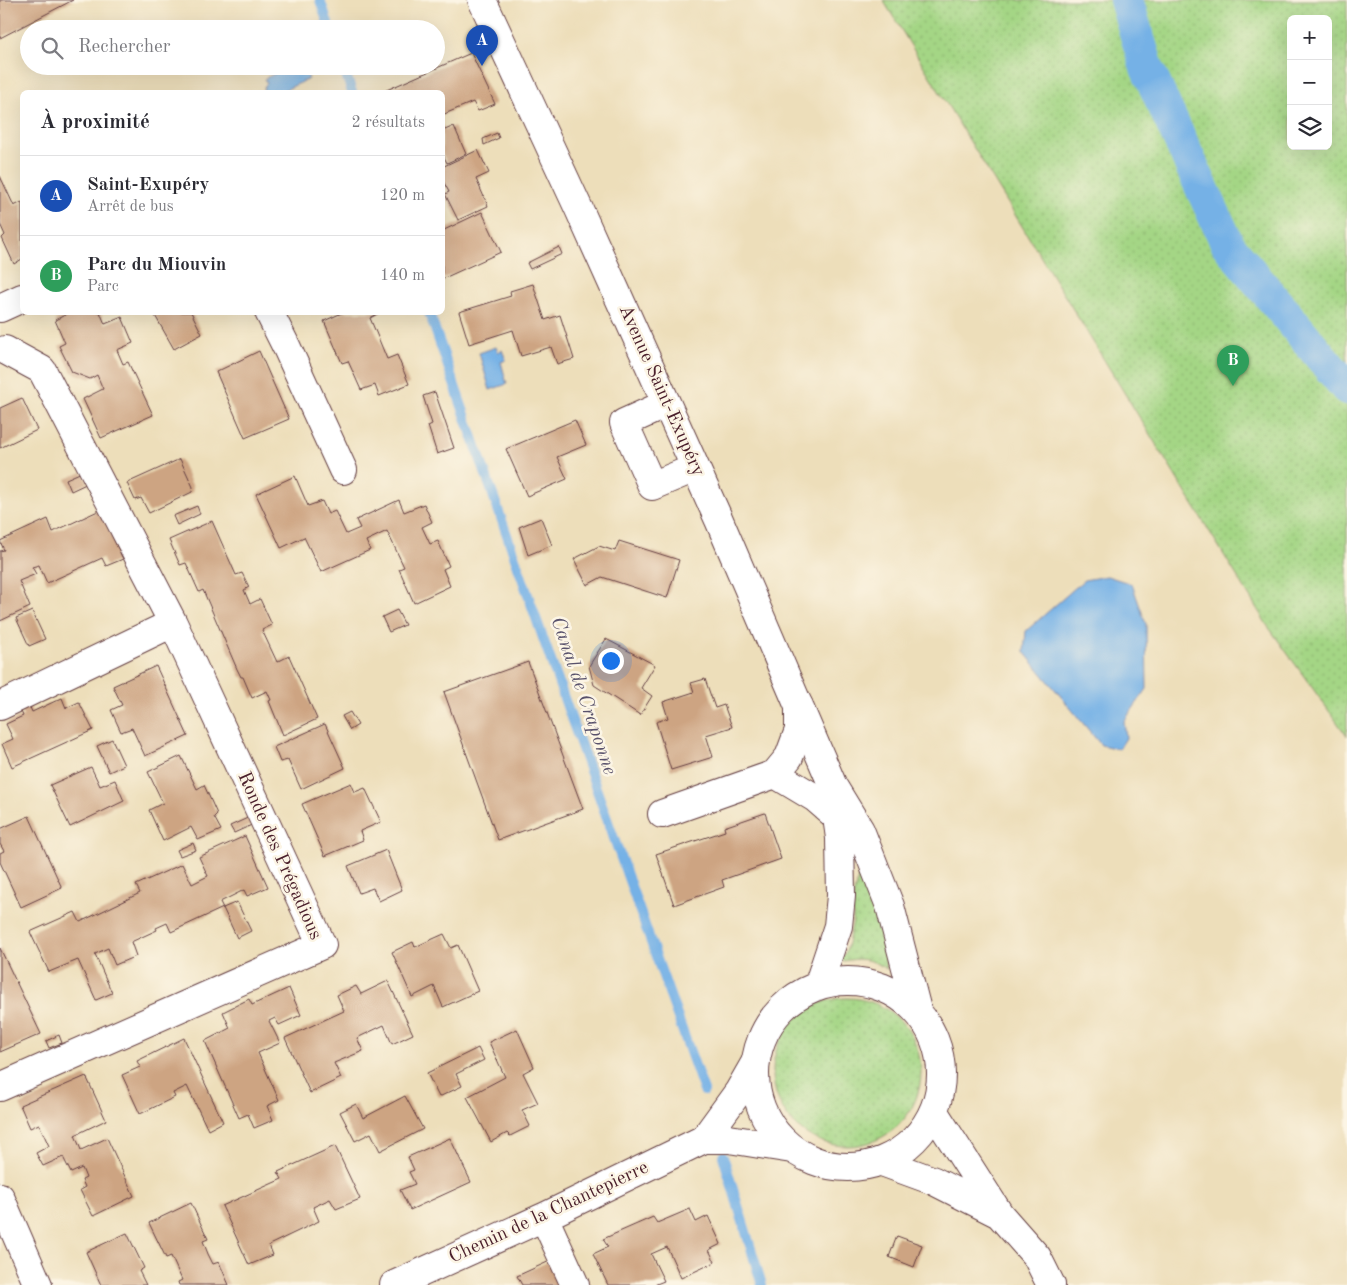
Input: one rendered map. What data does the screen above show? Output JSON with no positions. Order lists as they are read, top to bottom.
{
  "streets": {
    "street": ["Avenue Saint-Exupéry", "Ronde des Prégadious", "Chemin de la Chantepierre"]
  },
  "water": ["Canal de Craponne"],
  "page": {
    "map_buttons": ["+", "−"],
    "search": "Rechercher",
    "pins": ["A", "B"],
    "heading": ["À proximité", "2 résultats"],
    "list": [
      {
        "mark": "A",
        "name": "Saint-Exupéry",
        "note": "Arrêt de bus",
        "value": "120 m"
      },
      {
        "mark": "B",
        "name": "Parc du Miouvin",
        "note": "Parc",
        "value": "140 m"
      }
    ]
  }
}
